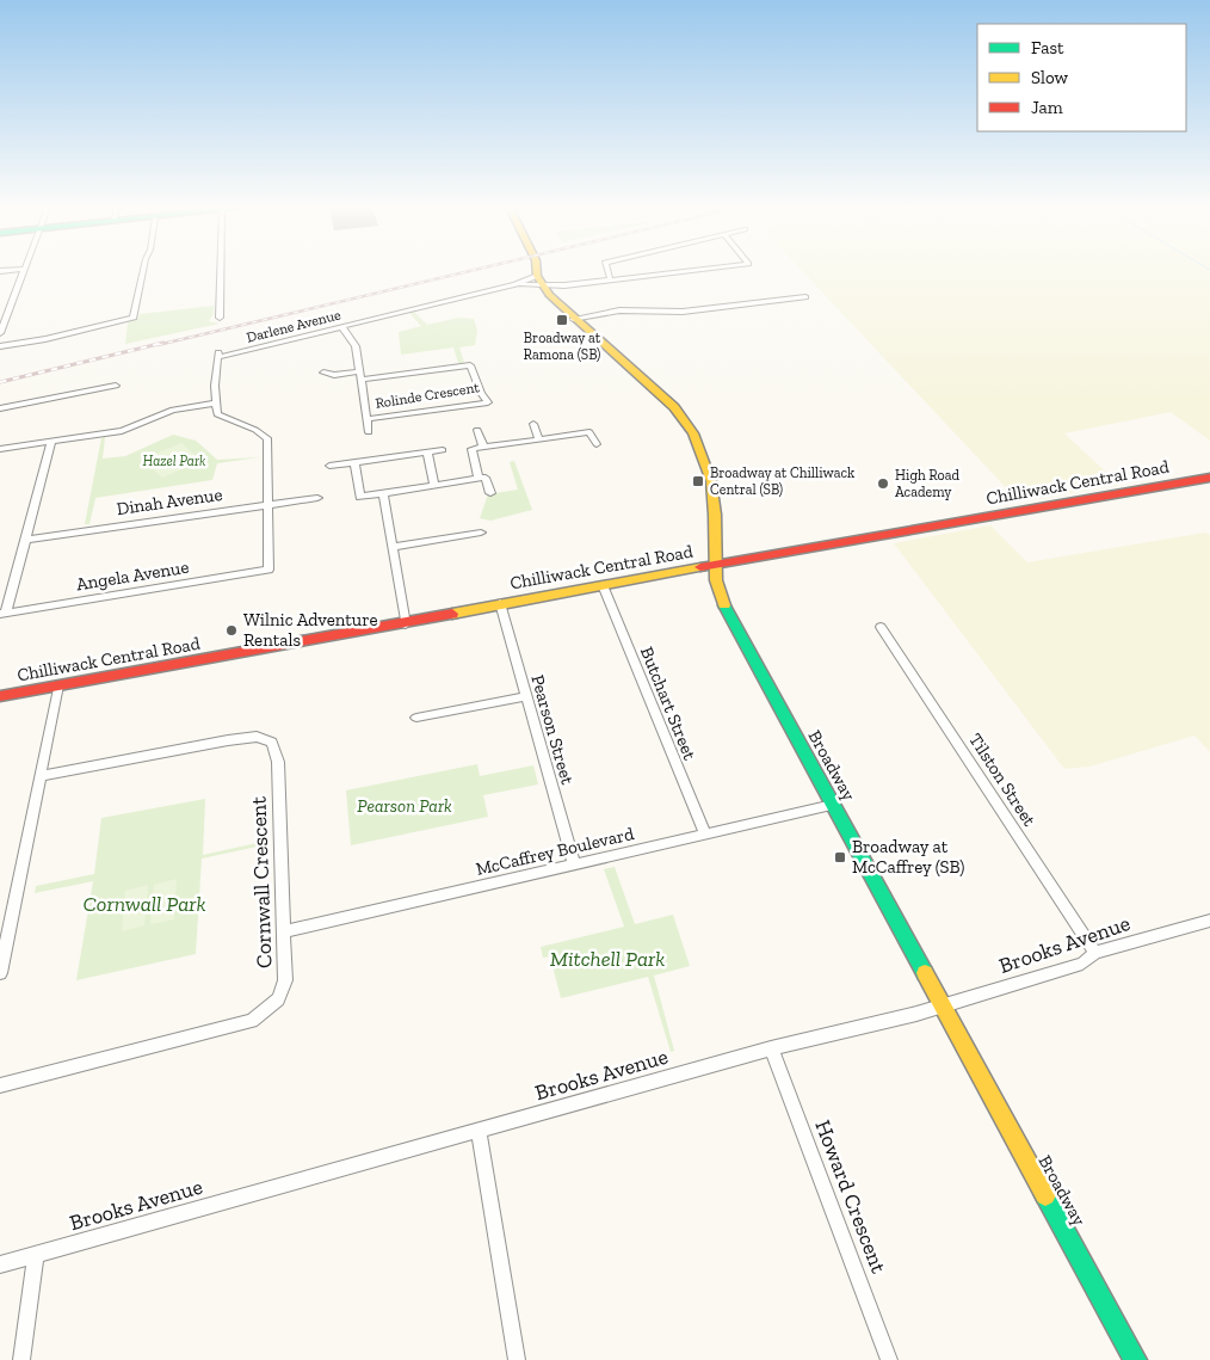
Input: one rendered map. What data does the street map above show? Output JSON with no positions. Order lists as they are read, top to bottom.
{
  "streets": {
    "street": [
      "Darlene Avenue",
      "Rolinde Crescent",
      "Chilliwack Central Road",
      "Dinah Avenue",
      "Angela Avenue",
      "Butchart Street",
      "Pearson Street",
      "Broadway",
      "Tilston Street",
      "McCaffrey Boulevard",
      "Cornwall Crescent",
      "Brooks Avenue",
      "Howard Crescent"
    ]
  },
  "crossings": [
    ["Darlene Avenue", "Broadway"],
    ["Chilliwack Central Road", "Butchart Street"],
    ["Chilliwack Central Road", "Pearson Street"],
    ["Chilliwack Central Road", "Broadway"],
    ["Dinah Avenue", "Angela Avenue"],
    ["Butchart Street", "McCaffrey Boulevard"],
    ["Pearson Street", "McCaffrey Boulevard"],
    ["Broadway", "McCaffrey Boulevard"],
    ["Broadway", "Brooks Avenue"],
    ["Tilston Street", "Brooks Avenue"],
    ["McCaffrey Boulevard", "Cornwall Crescent"],
    ["Brooks Avenue", "Howard Crescent"]
  ],
  "parks": [
    "Hazel Park",
    "Pearson Park",
    "Cornwall Park",
    "Mitchell Park"
  ],
  "places": {
    "transit": ["Broadway at Ramona (SB)", "Broadway at Chilliwack Central (SB)", "Broadway at McCaffrey (SB)"],
    "other": ["High Road Academy", "Wilnic Adventure Rentals"]
  },
  "legend": ["Fast", "Slow", "Jam"]
}
